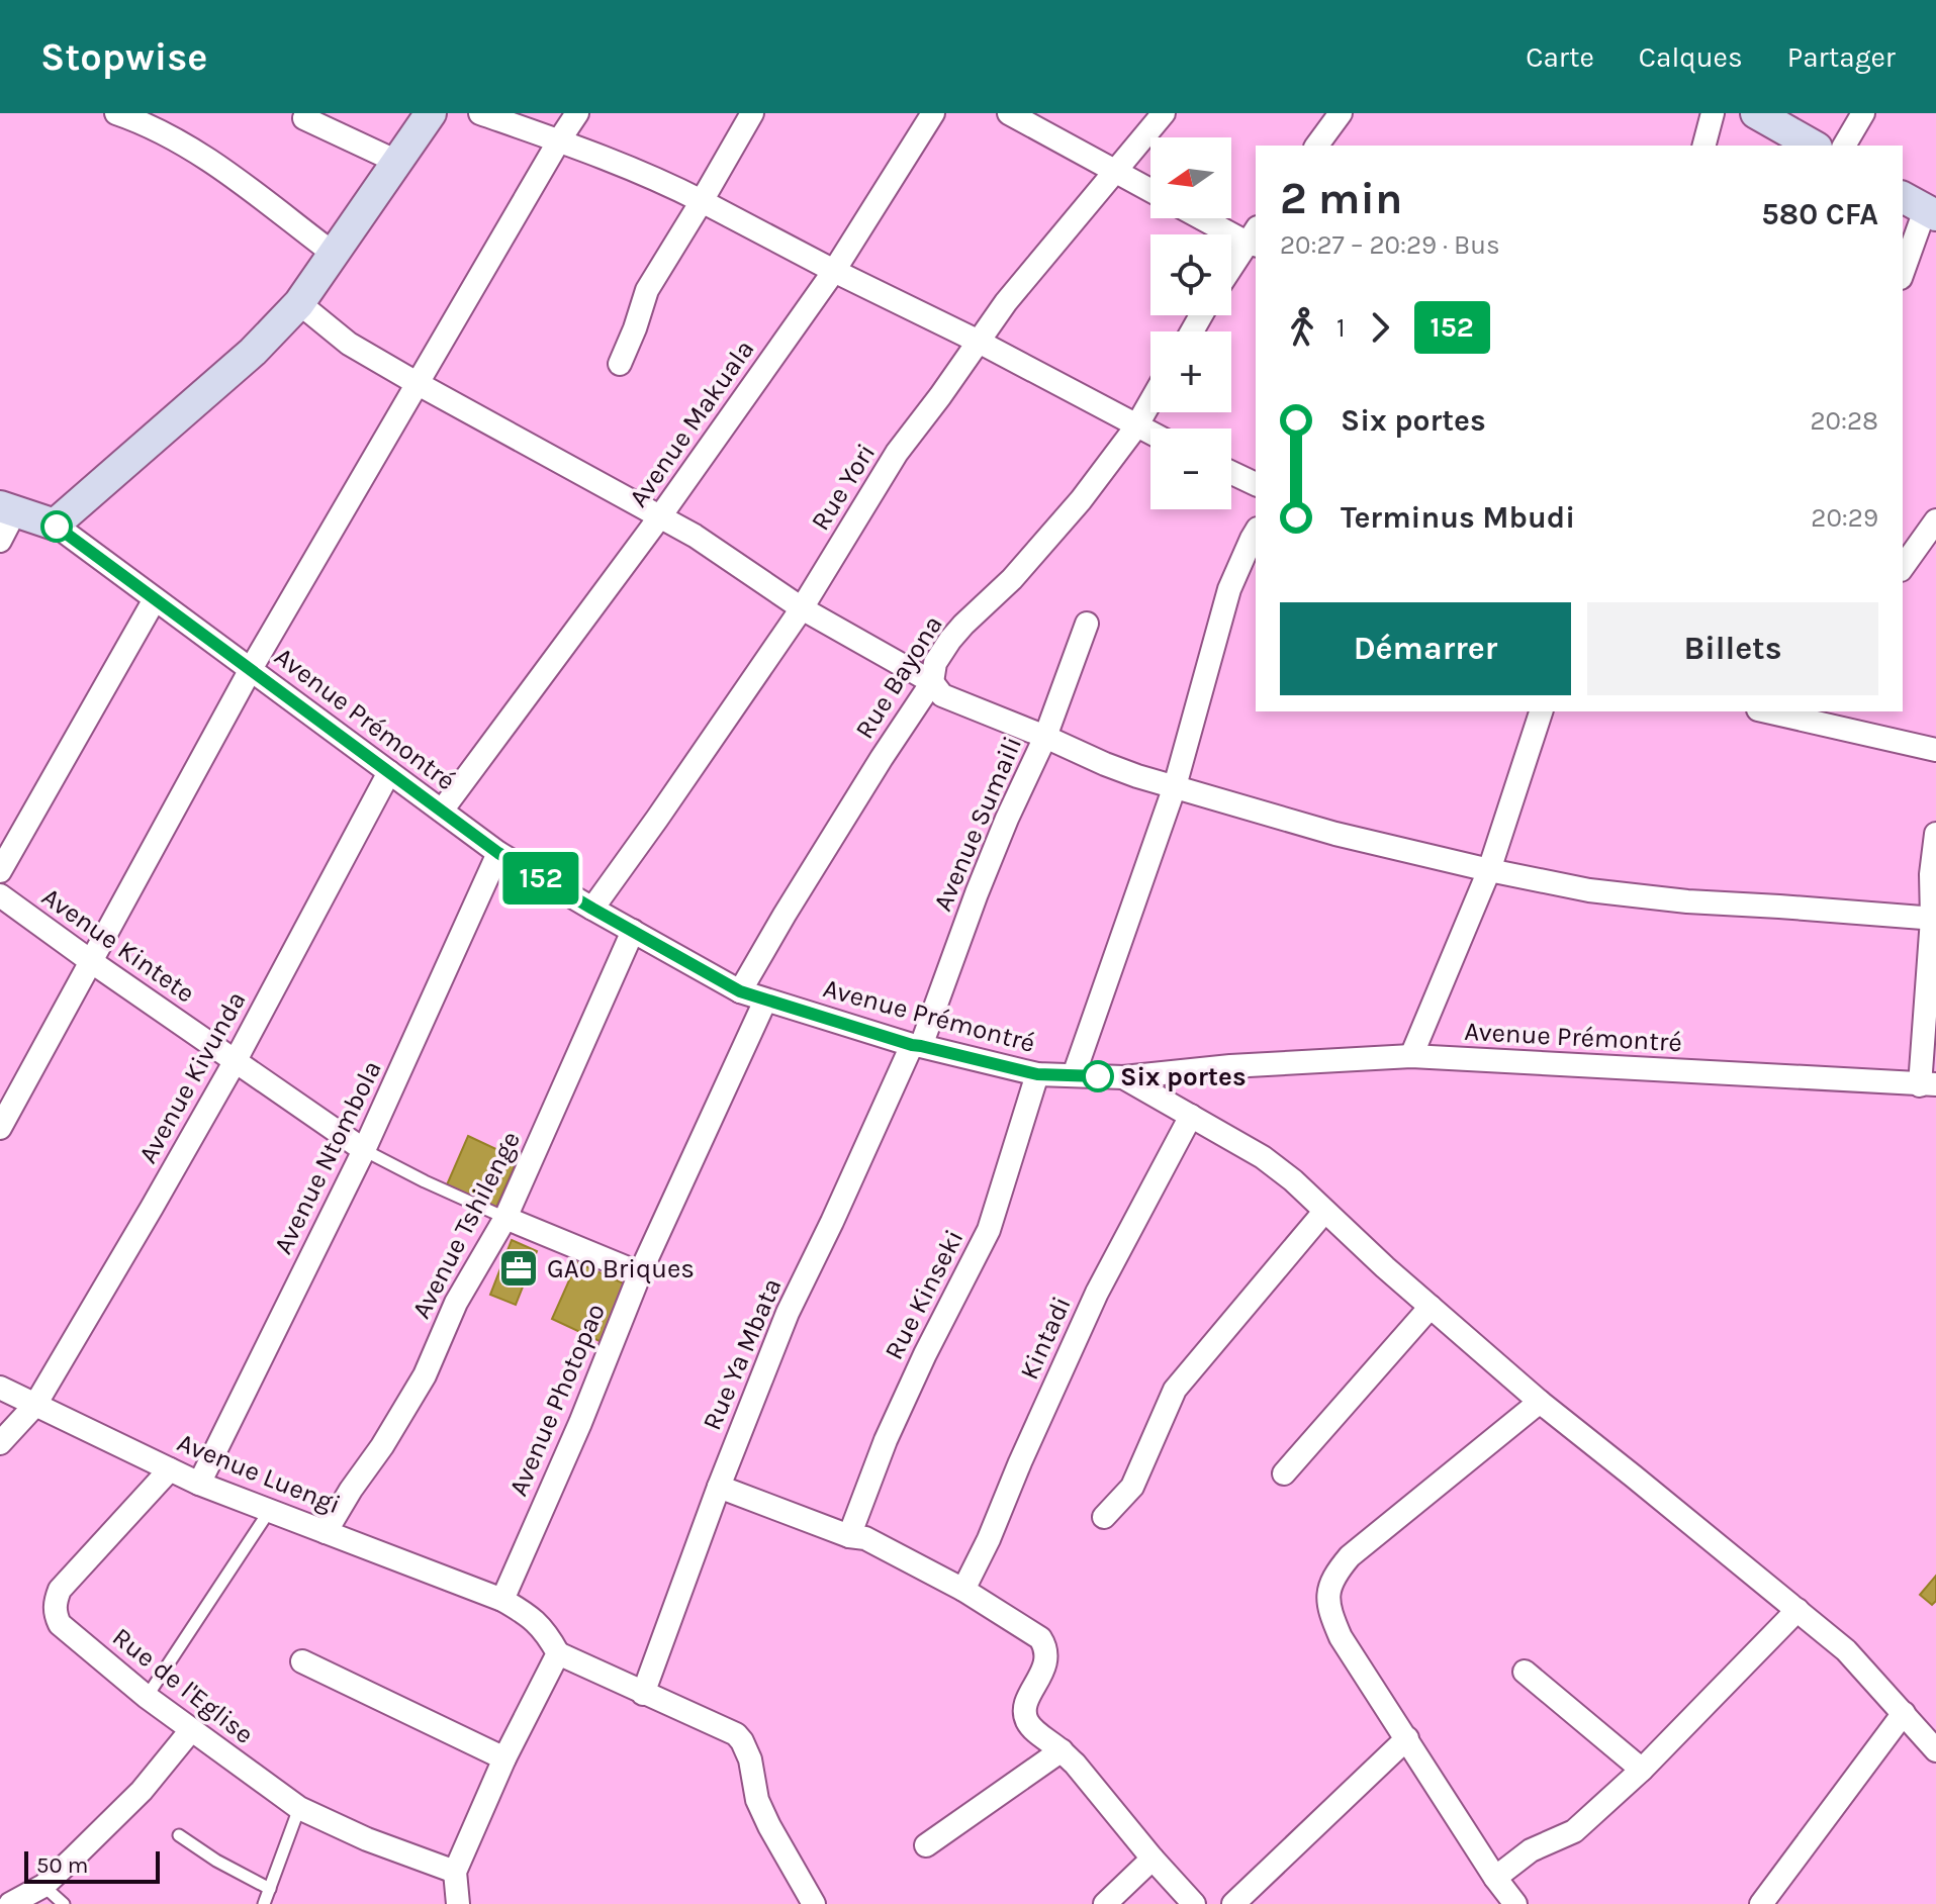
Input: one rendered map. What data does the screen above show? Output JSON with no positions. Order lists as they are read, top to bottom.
{
  "streets": {
    "street": [
      "Avenue Makuala",
      "Rue Yori",
      "Rue Bayona",
      "Avenue Prémontré",
      "Avenue Sumaili",
      "Avenue Kintete",
      "Avenue Kivunda",
      "Avenue Ntombola",
      "Avenue Tshilenge",
      "Rue Kinseki",
      "Kintadi",
      "Rue Ya Mbata",
      "Avenue Photopao",
      "Avenue Luengi",
      "Rue de l'Eglise"
    ]
  },
  "crossings": [
    ["Avenue Makuala", "Avenue Prémontré"],
    ["Rue Yori", "Avenue Prémontré"],
    ["Rue Bayona", "Avenue Prémontré"],
    ["Avenue Prémontré", "Avenue Sumaili"],
    ["Avenue Prémontré", "Avenue Kivunda"],
    ["Avenue Prémontré", "Avenue Ntombola"],
    ["Avenue Prémontré", "Avenue Tshilenge"],
    ["Avenue Prémontré", "Rue Kinseki"],
    ["Avenue Prémontré", "Rue Ya Mbata"],
    ["Avenue Prémontré", "Avenue Photopao"],
    ["Avenue Sumaili", "Rue Ya Mbata"],
    ["Avenue Kintete", "Avenue Kivunda"],
    ["Avenue Kintete", "Avenue Ntombola"],
    ["Avenue Kivunda", "Avenue Luengi"],
    ["Avenue Ntombola", "Avenue Luengi"],
    ["Avenue Tshilenge", "Avenue Luengi"],
    ["Avenue Photopao", "Avenue Luengi"],
    ["Avenue Luengi", "Rue de l'Eglise"]
  ],
  "places": {
    "other": ["Six portes"],
    "office": ["GAO Briques"]
  },
  "lines": ["bus line 152"],
  "scale_bar": "50 m",
  "north": "left",
  "page": {
    "header": "Stopwise",
    "nav": ["Carte", "Calques", "Partager"],
    "on_map": "152",
    "map_buttons": ["+", "−"],
    "heading": ["2 min", "20:27 – 20:29 · Bus", "580 CFA"],
    "legs": ["1", "152"],
    "list": [
      {
        "name": "Six portes",
        "value": "20:28"
      },
      {
        "name": "Terminus Mbudi",
        "value": "20:29"
      }
    ],
    "buttons": ["Démarrer", "Billets"],
    "scale": "50 m"
  }
}
